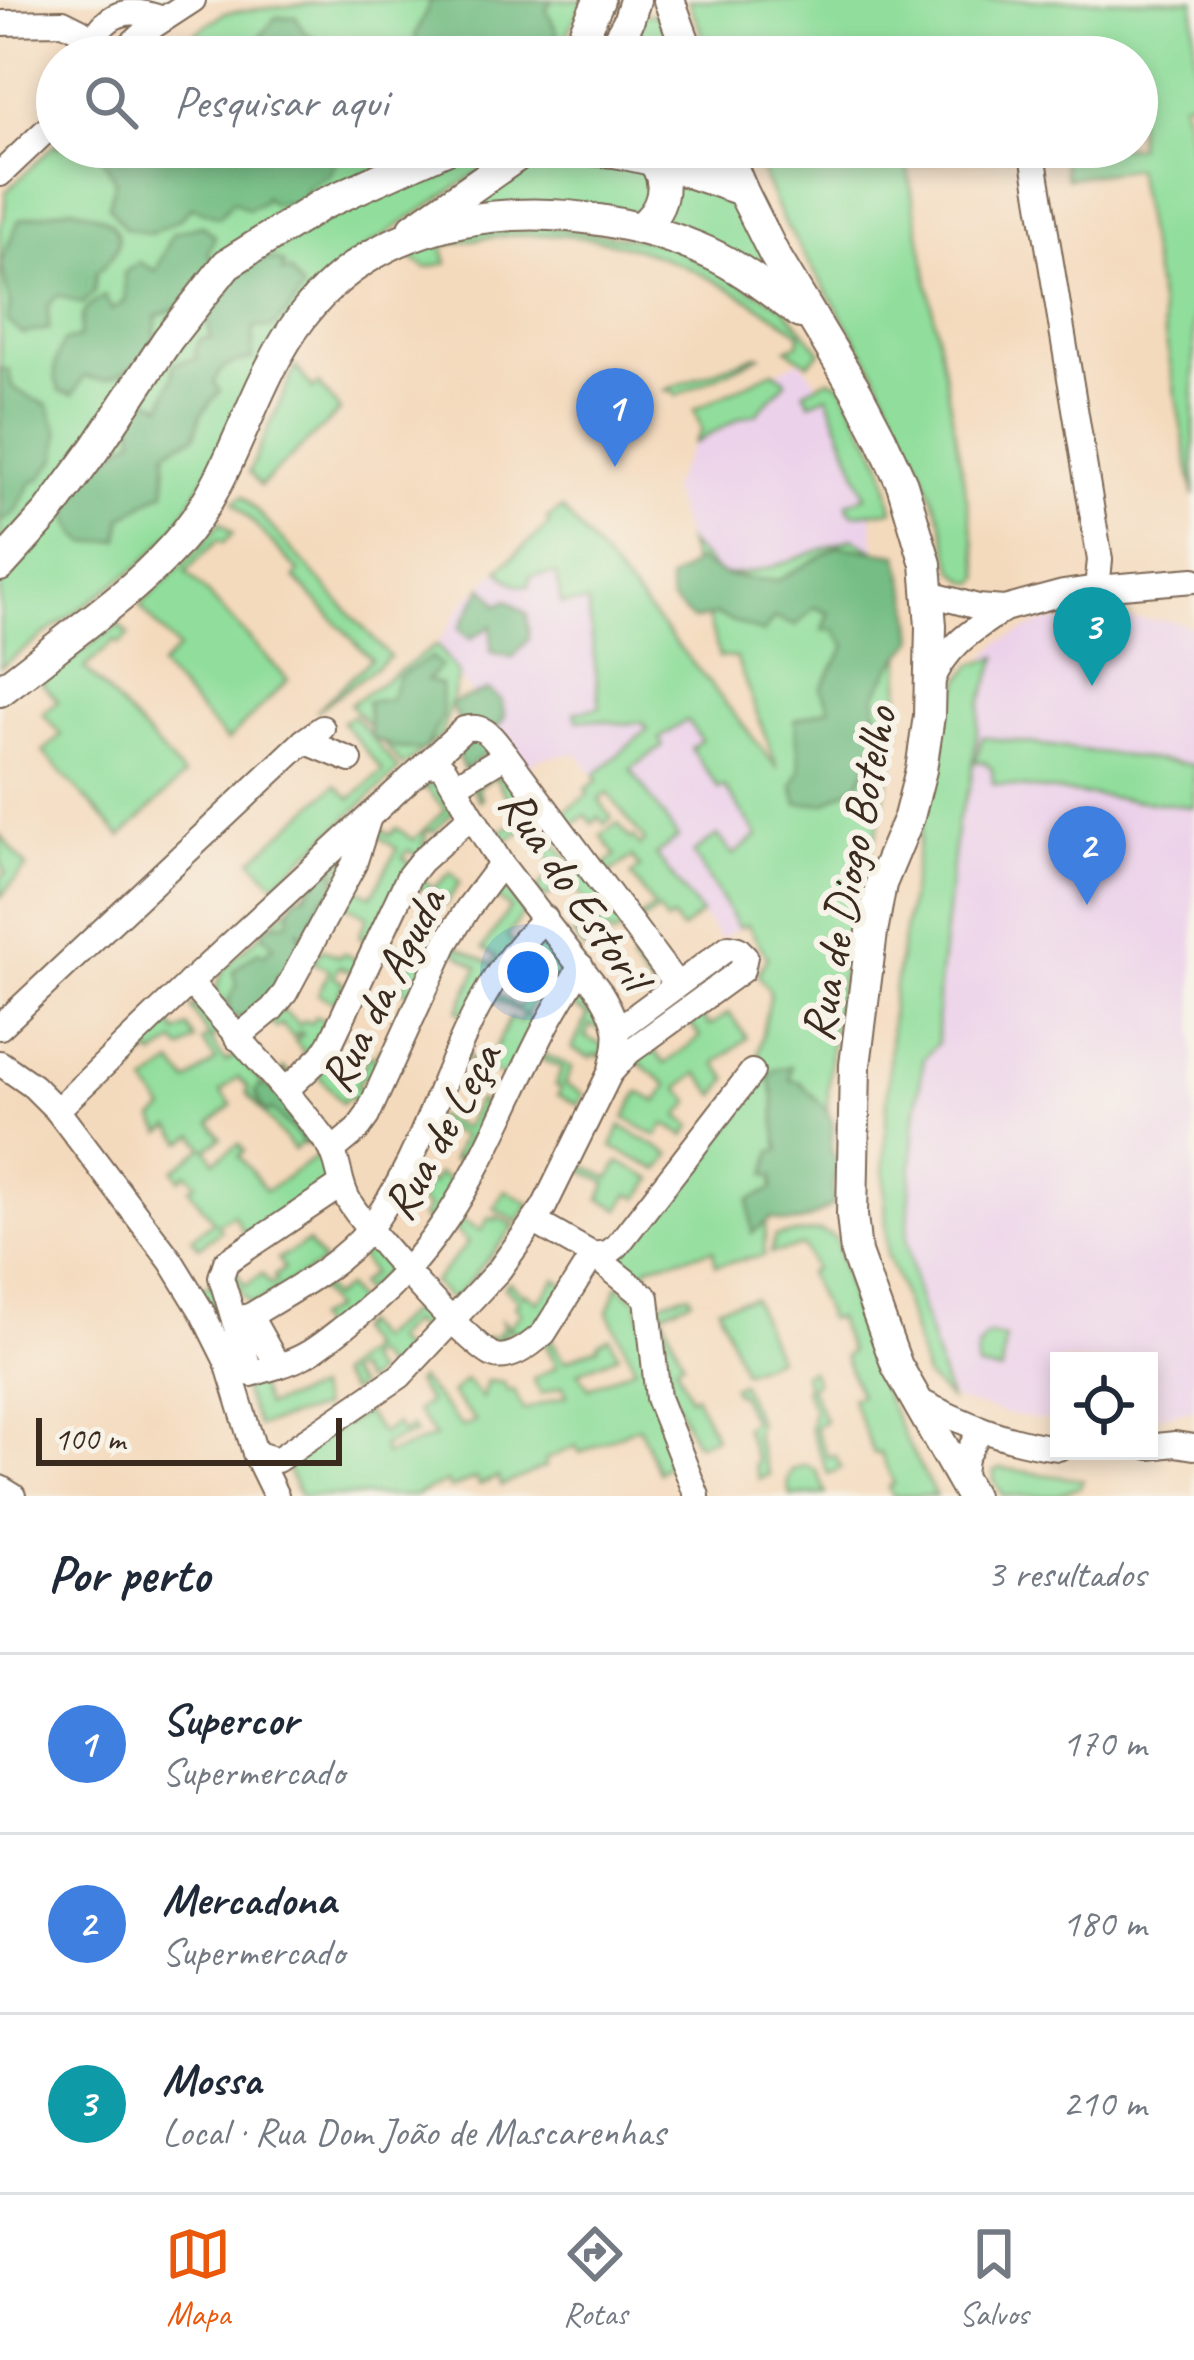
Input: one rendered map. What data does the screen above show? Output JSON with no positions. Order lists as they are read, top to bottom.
{
  "streets": {
    "main road": ["Rua de Diogo Botelho"],
    "street": ["Rua do Estoril", "Rua da Aguda", "Rua de Leça"]
  },
  "crossings": [
    ["Rua do Estoril", "Rua da Aguda"],
    ["Rua do Estoril", "Rua de Leça"]
  ],
  "scale_bar": "100 m",
  "page": {
    "search": "Pesquisar aqui",
    "pins": ["1", "3", "2"],
    "scale": "100 m",
    "heading": ["Por perto", "3 resultados"],
    "list": [
      {
        "mark": "1",
        "name": "Supercor",
        "note": "Supermercado",
        "value": "170 m"
      },
      {
        "mark": "2",
        "name": "Mercadona",
        "note": "Supermercado",
        "value": "180 m"
      },
      {
        "mark": "3",
        "name": "Mossa",
        "note": "Local · Rua Dom João de Mascarenhas",
        "value": "210 m"
      }
    ],
    "nav": ["Mapa", "Rotas", "Salvos"]
  }
}
